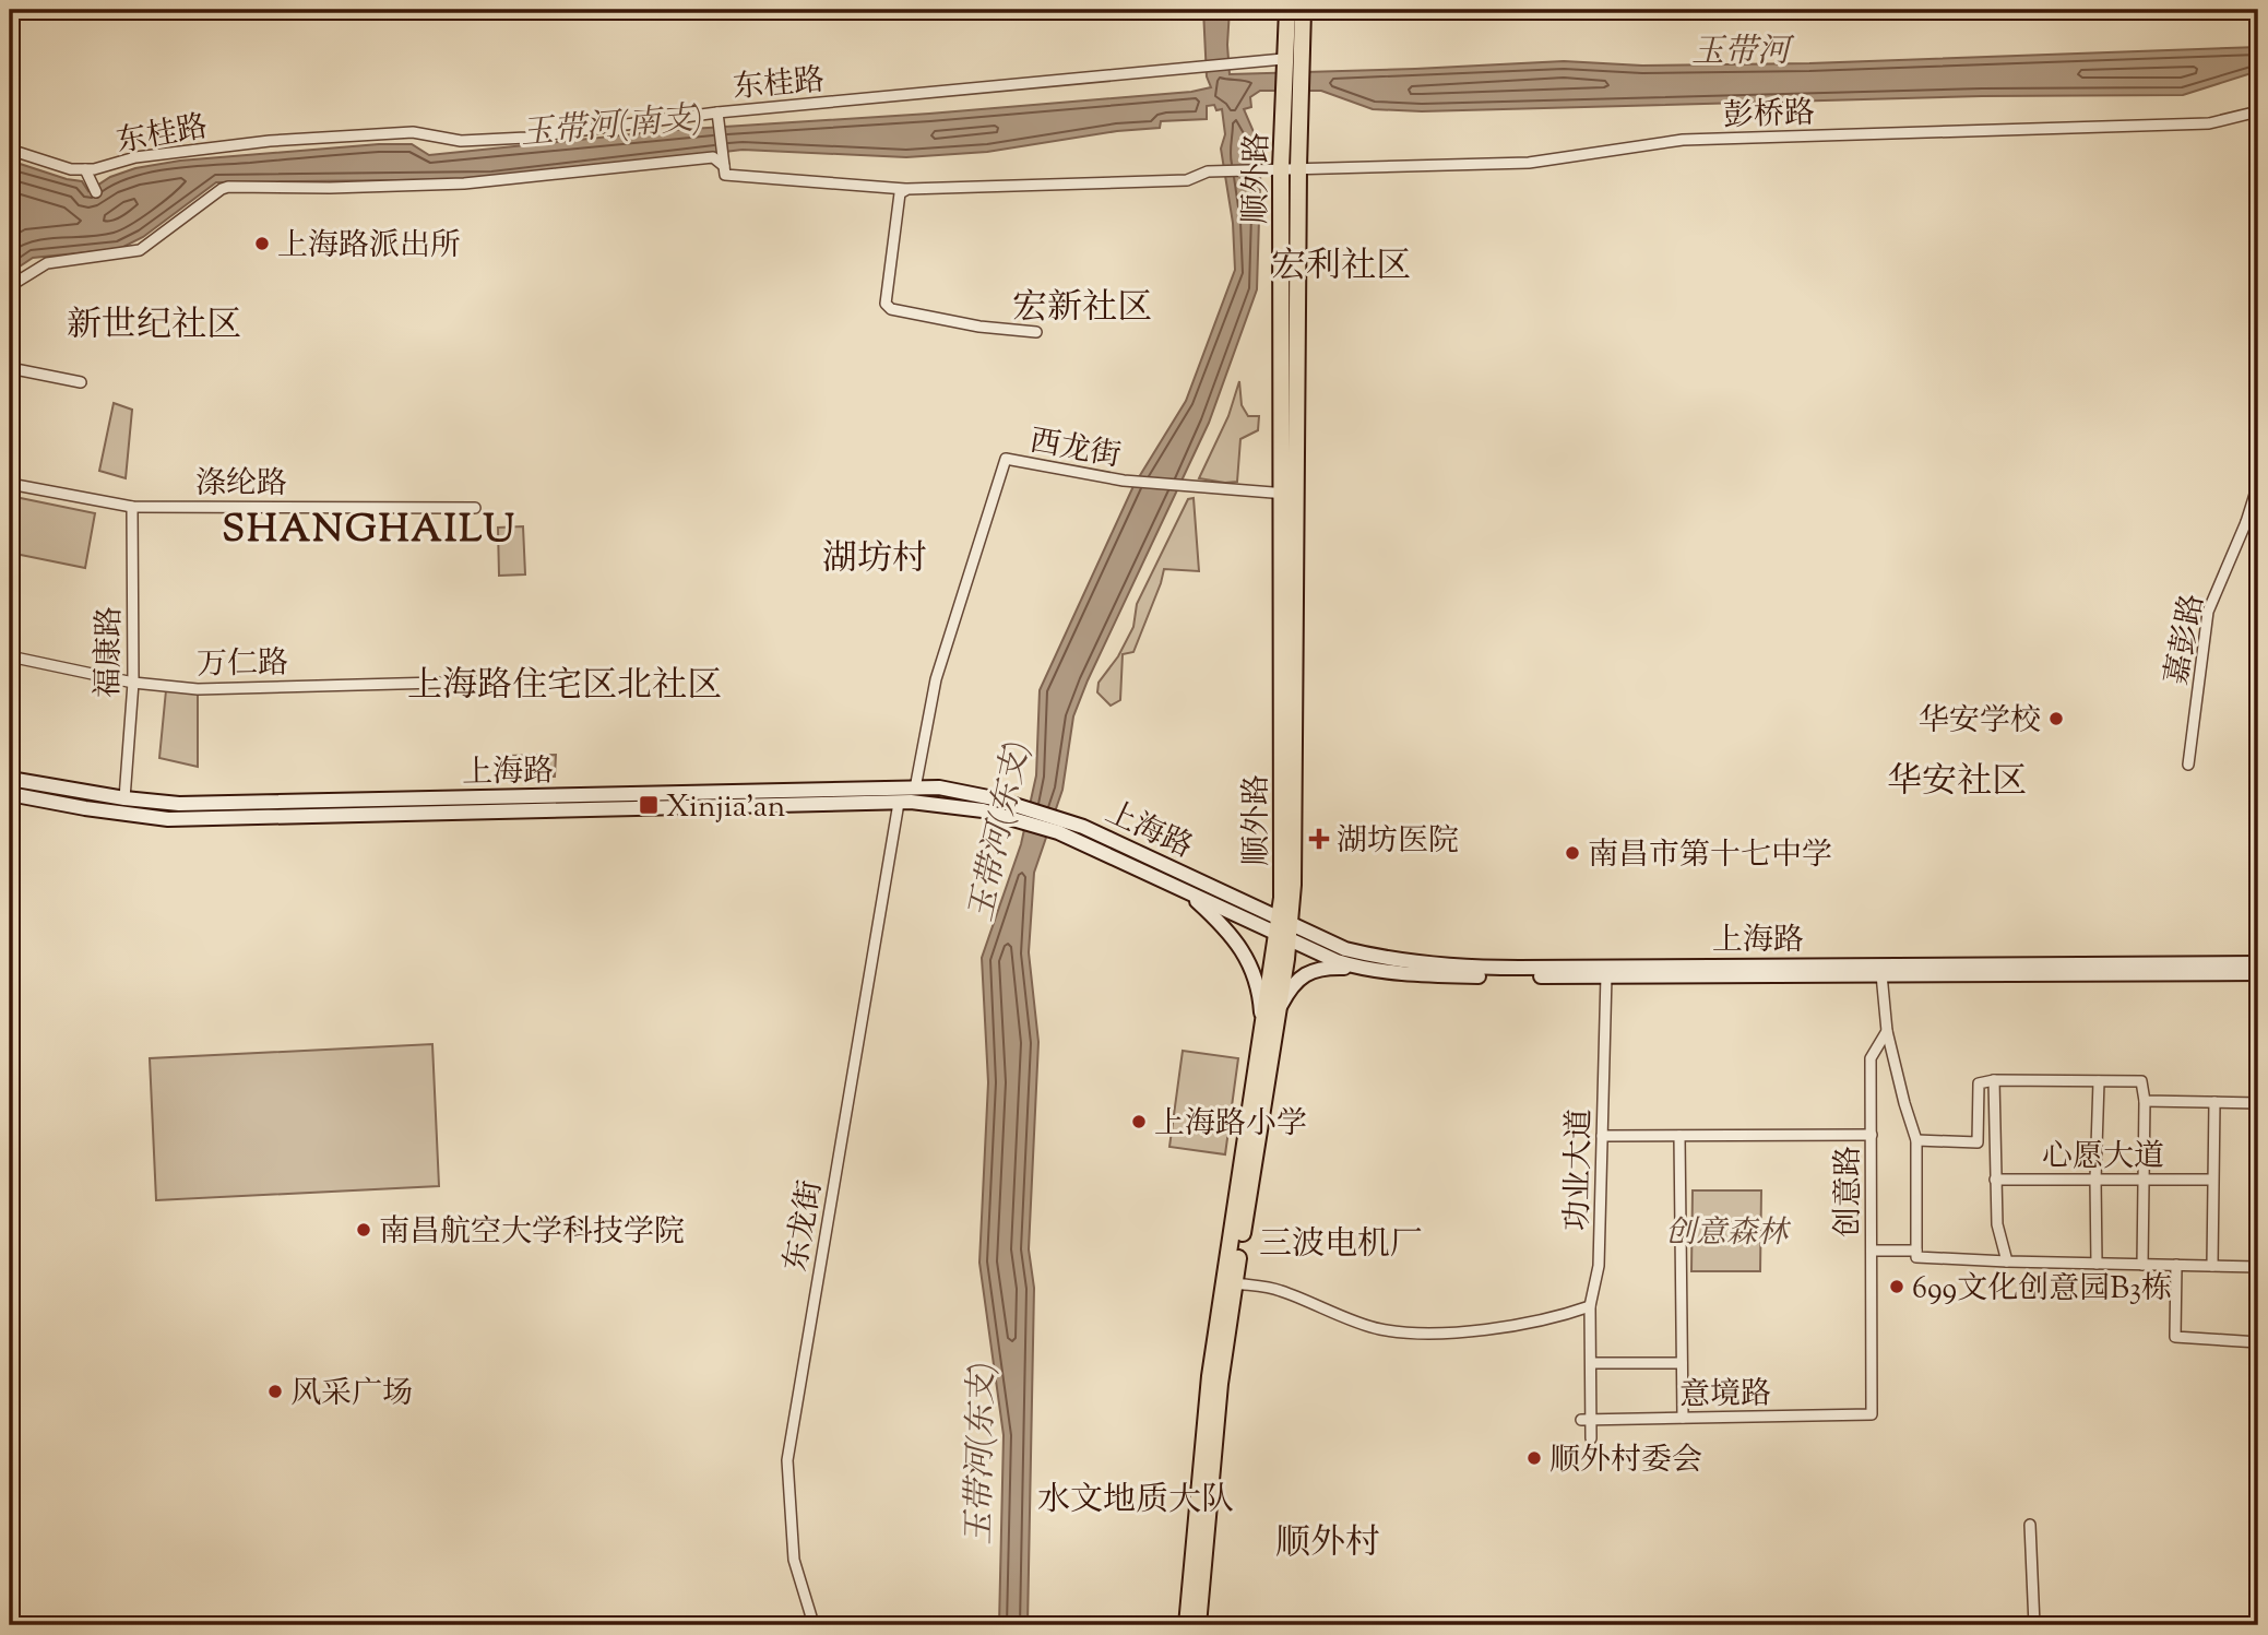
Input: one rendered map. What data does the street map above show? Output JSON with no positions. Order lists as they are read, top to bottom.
{
  "streets": {
    "main road": ["顺外路", "上海路"],
    "street": [
      "东桂路",
      "彭桥路",
      "西龙街",
      "涤纶路",
      "嘉彭路",
      "福康路",
      "万仁路",
      "心愿大道",
      "功业大道",
      "创意路",
      "东龙街",
      "意境路"
    ]
  },
  "crossings": [
    ["东桂路", "顺外路"],
    ["彭桥路", "顺外路"],
    ["顺外路", "西龙街"],
    ["顺外路", "上海路"],
    ["西龙街", "上海路"],
    ["涤纶路", "福康路"],
    ["福康路", "万仁路"],
    ["福康路", "上海路"],
    ["上海路", "功业大道"],
    ["上海路", "东龙街"],
    ["功业大道", "意境路"],
    ["创意路", "意境路"]
  ],
  "districts": [
    "宏利社区",
    "宏新社区",
    "新世纪社区",
    "SHANGHAILU",
    "湖坊村",
    "上海路住宅区北社区",
    "华安社区",
    "三波电机厂",
    "水文地质大队",
    "顺外村"
  ],
  "water": ["玉带河", "玉带河(南支)", "玉带河(东支)"],
  "parks": ["创意森林"],
  "places": {
    "other": [
      "上海路派出所",
      "华安学校",
      "南昌市第十七中学",
      "上海路小学",
      "南昌航空大学科技学院",
      "699文化创意园B3栋",
      "风采广场",
      "顺外村委会"
    ],
    "transit": ["Xinjia'an"],
    "health": ["湖坊医院"]
  }
}
